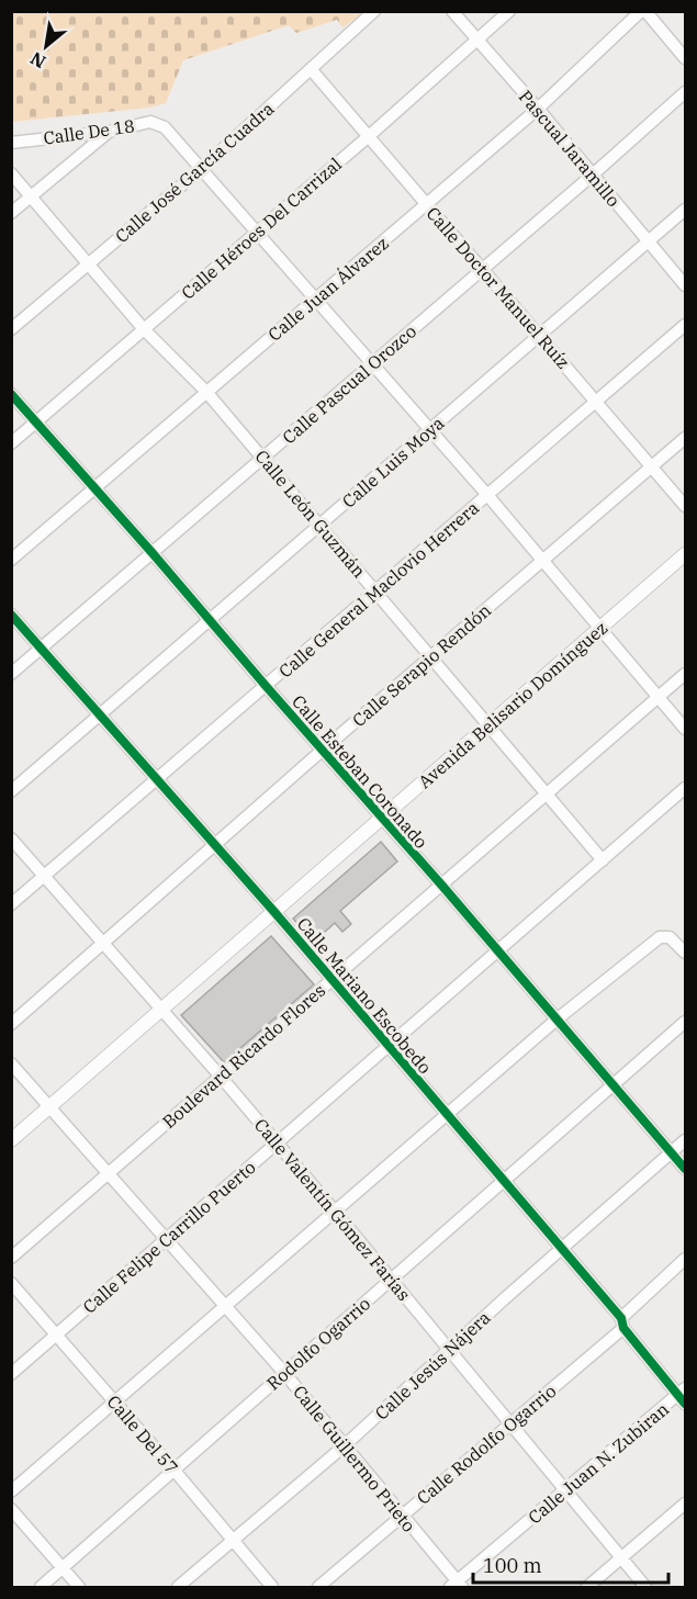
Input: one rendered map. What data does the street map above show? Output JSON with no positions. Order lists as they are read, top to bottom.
{
  "streets": {
    "street": [
      "Calle De 18",
      "Pascual Jaramillo",
      "Calle José García Cuadra",
      "Calle Héroes Del Carrizal",
      "Calle Doctor Manuel Ruíz",
      "Calle Juan Álvarez",
      "Calle Pascual Orozco",
      "Calle Luis Moya",
      "Calle León Guzmán",
      "Calle General Maclovio Herrera",
      "Calle Serapio Rendón",
      "Avenida Belisario Domínguez",
      "Calle Esteban Coronado",
      "Calle Mariano Escobedo",
      "Boulevard Ricardo Flores",
      "Calle Valentín Gómez Farías",
      "Calle Felipe Carrillo Puerto",
      "Rodolfo Ogarrio",
      "Calle Jesús Nájera",
      "Calle Del 57",
      "Calle Rodolfo Ogarrio",
      "Calle Guillermo Prieto",
      "Calle Juan N. Zubiran"
    ]
  },
  "crossings": [
    ["Calle De 18", "Calle José García Cuadra"],
    ["Pascual Jaramillo", "Calle Héroes Del Carrizal"],
    ["Pascual Jaramillo", "Calle Juan Álvarez"],
    ["Pascual Jaramillo", "Calle Pascual Orozco"],
    ["Pascual Jaramillo", "Calle Luis Moya"],
    ["Calle José García Cuadra", "Calle Doctor Manuel Ruíz"],
    ["Calle José García Cuadra", "Calle León Guzmán"],
    ["Calle Héroes Del Carrizal", "Calle Doctor Manuel Ruíz"],
    ["Calle Héroes Del Carrizal", "Calle León Guzmán"],
    ["Calle Héroes Del Carrizal", "Calle Esteban Coronado"],
    ["Calle Doctor Manuel Ruíz", "Calle Juan Álvarez"],
    ["Calle Doctor Manuel Ruíz", "Calle Pascual Orozco"],
    ["Calle Doctor Manuel Ruíz", "Calle Luis Moya"],
    ["Calle Doctor Manuel Ruíz", "Calle General Maclovio Herrera"],
    ["Calle Doctor Manuel Ruíz", "Calle Serapio Rendón"],
    ["Calle Juan Álvarez", "Calle León Guzmán"],
    ["Calle Juan Álvarez", "Calle Esteban Coronado"],
    ["Calle Pascual Orozco", "Calle León Guzmán"],
    ["Calle Pascual Orozco", "Calle Esteban Coronado"],
    ["Calle Pascual Orozco", "Calle Mariano Escobedo"],
    ["Calle Luis Moya", "Calle León Guzmán"],
    ["Calle Luis Moya", "Calle Esteban Coronado"],
    ["Calle Luis Moya", "Calle Mariano Escobedo"],
    ["Calle León Guzmán", "Calle General Maclovio Herrera"],
    ["Calle León Guzmán", "Calle Serapio Rendón"],
    ["Calle León Guzmán", "Avenida Belisario Domínguez"],
    ["Calle León Guzmán", "Boulevard Ricardo Flores"],
    ["Calle León Guzmán", "Calle Felipe Carrillo Puerto"],
    ["Calle General Maclovio Herrera", "Calle Esteban Coronado"],
    ["Calle General Maclovio Herrera", "Calle Mariano Escobedo"],
    ["Calle General Maclovio Herrera", "Calle Valentín Gómez Farías"],
    ["Calle Serapio Rendón", "Calle Esteban Coronado"],
    ["Calle Serapio Rendón", "Calle Mariano Escobedo"],
    ["Calle Serapio Rendón", "Calle Valentín Gómez Farías"],
    ["Avenida Belisario Domínguez", "Calle Esteban Coronado"],
    ["Avenida Belisario Domínguez", "Calle Mariano Escobedo"],
    ["Avenida Belisario Domínguez", "Calle Valentín Gómez Farías"],
    ["Avenida Belisario Domínguez", "Calle Guillermo Prieto"],
    ["Calle Esteban Coronado", "Boulevard Ricardo Flores"],
    ["Calle Esteban Coronado", "Calle Felipe Carrillo Puerto"],
    ["Calle Esteban Coronado", "Rodolfo Ogarrio"],
    ["Calle Esteban Coronado", "Calle Jesús Nájera"],
    ["Calle Mariano Escobedo", "Boulevard Ricardo Flores"],
    ["Calle Mariano Escobedo", "Calle Felipe Carrillo Puerto"],
    ["Calle Mariano Escobedo", "Rodolfo Ogarrio"],
    ["Calle Mariano Escobedo", "Calle Jesús Nájera"],
    ["Calle Mariano Escobedo", "Calle Rodolfo Ogarrio"],
    ["Calle Mariano Escobedo", "Calle Juan N. Zubiran"],
    ["Boulevard Ricardo Flores", "Calle Valentín Gómez Farías"],
    ["Boulevard Ricardo Flores", "Calle Guillermo Prieto"],
    ["Calle Valentín Gómez Farías", "Calle Felipe Carrillo Puerto"],
    ["Calle Valentín Gómez Farías", "Rodolfo Ogarrio"],
    ["Calle Valentín Gómez Farías", "Calle Jesús Nájera"],
    ["Calle Valentín Gómez Farías", "Calle Rodolfo Ogarrio"],
    ["Calle Valentín Gómez Farías", "Calle Juan N. Zubiran"],
    ["Calle Felipe Carrillo Puerto", "Calle Del 57"],
    ["Calle Felipe Carrillo Puerto", "Calle Guillermo Prieto"],
    ["Rodolfo Ogarrio", "Calle Del 57"],
    ["Rodolfo Ogarrio", "Calle Guillermo Prieto"],
    ["Calle Jesús Nájera", "Calle Del 57"],
    ["Calle Jesús Nájera", "Calle Guillermo Prieto"],
    ["Calle Rodolfo Ogarrio", "Calle Guillermo Prieto"],
    ["Calle Guillermo Prieto", "Calle Juan N. Zubiran"]
  ],
  "scale_bar": "100 m",
  "north": "bottom left"
}
